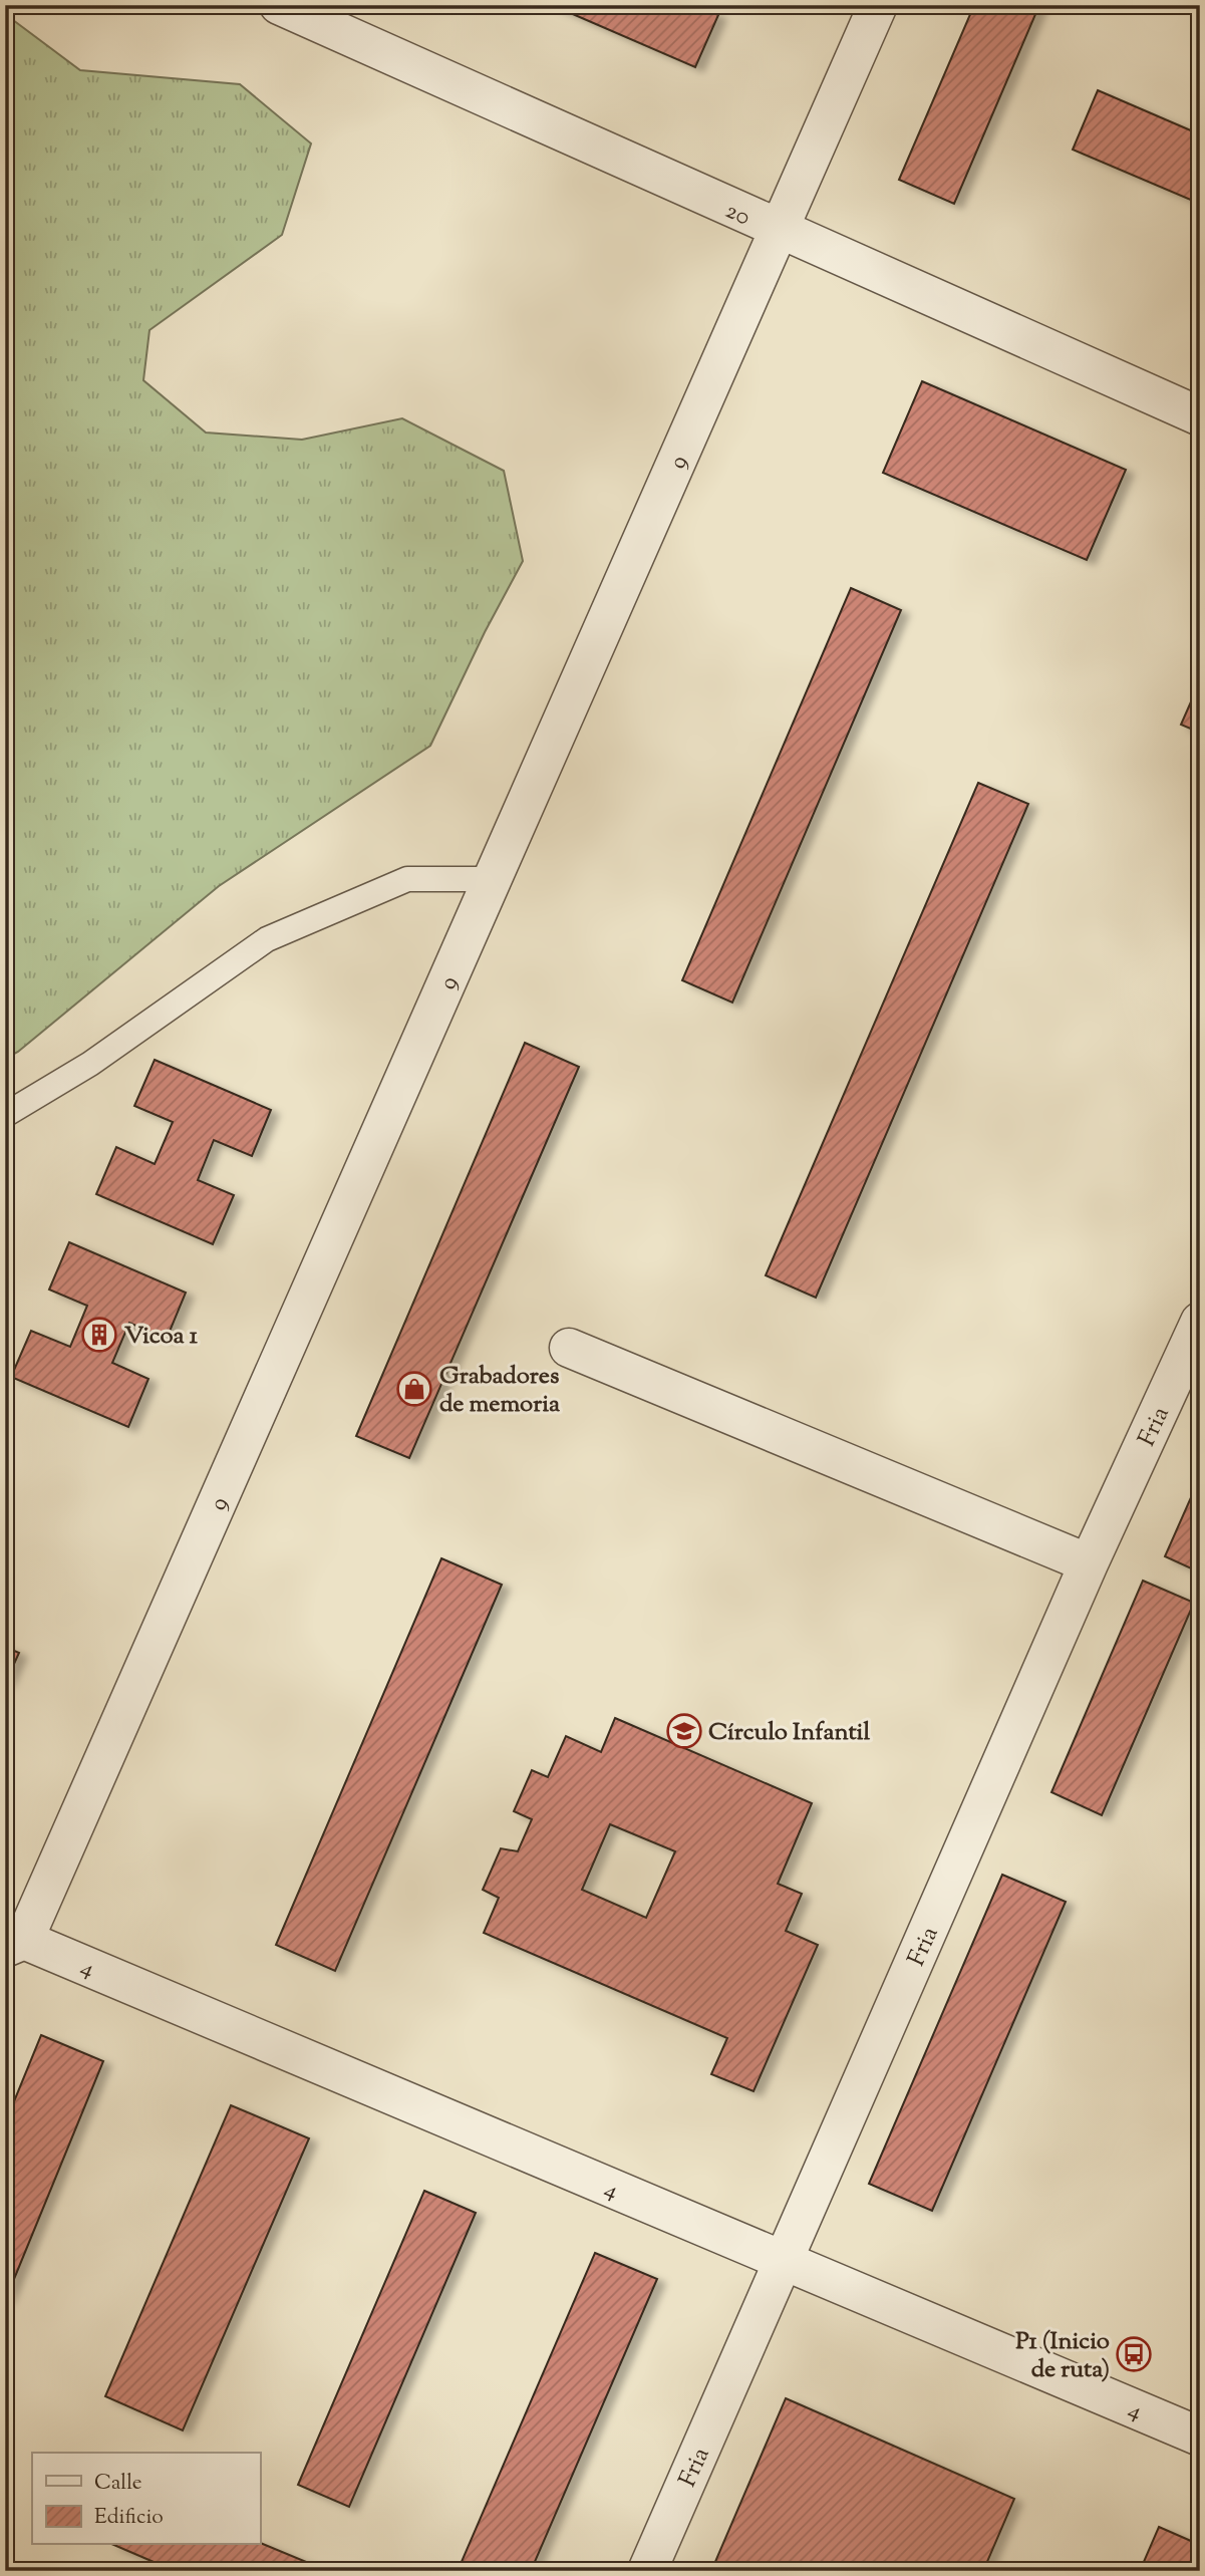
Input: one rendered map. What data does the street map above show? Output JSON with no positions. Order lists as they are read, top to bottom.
{
  "streets": {
    "street": [
      "20",
      "9",
      "Fria",
      "4"
    ]
  },
  "crossings": [
    ["20", "9"],
    ["9", "4"],
    ["Fria", "4"]
  ],
  "places": {
    "building": ["Vicoa 1"],
    "shop": ["Grabadores de memoria"],
    "school or university": ["Círculo Infantil"],
    "bus stop": ["P1 (Inicio de ruta)"]
  },
  "legend": ["Calle", "Edificio"]
}
